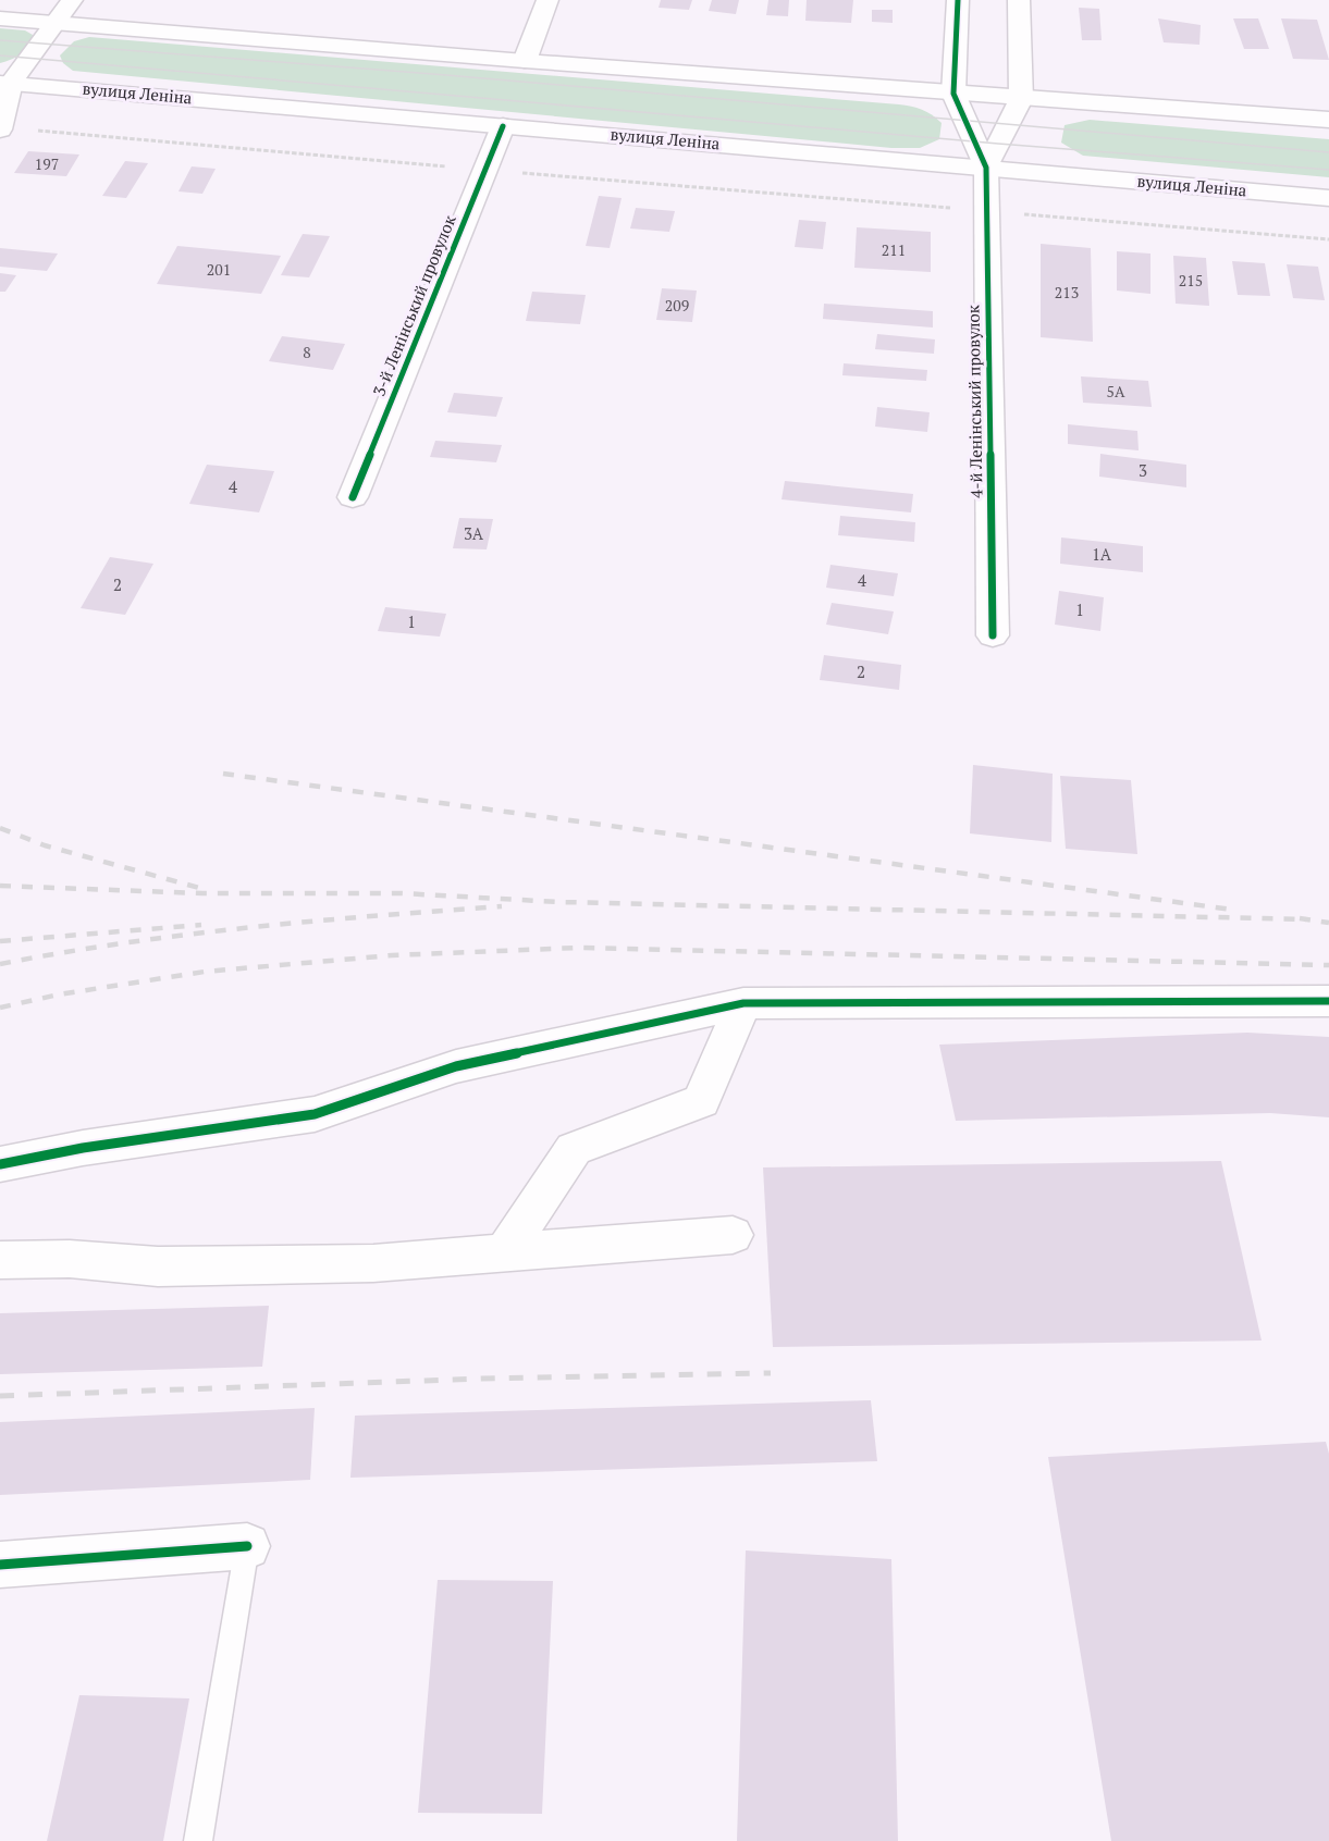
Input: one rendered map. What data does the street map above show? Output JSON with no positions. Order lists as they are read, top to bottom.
{
  "streets": {
    "street": ["вулиця Леніна", "3-й Ленінський провулок", "4-й Ленінський провулок"]
  },
  "crossings": [
    ["вулиця Леніна", "3-й Ленінський провулок"],
    ["вулиця Леніна", "4-й Ленінський провулок"]
  ],
  "house_numbers": [
    "197",
    "211",
    "201",
    "215",
    "213",
    "209",
    "8",
    "5А",
    "3",
    "4",
    "3А",
    "1А",
    "4",
    "2",
    "1",
    "1",
    "2"
  ]
}
